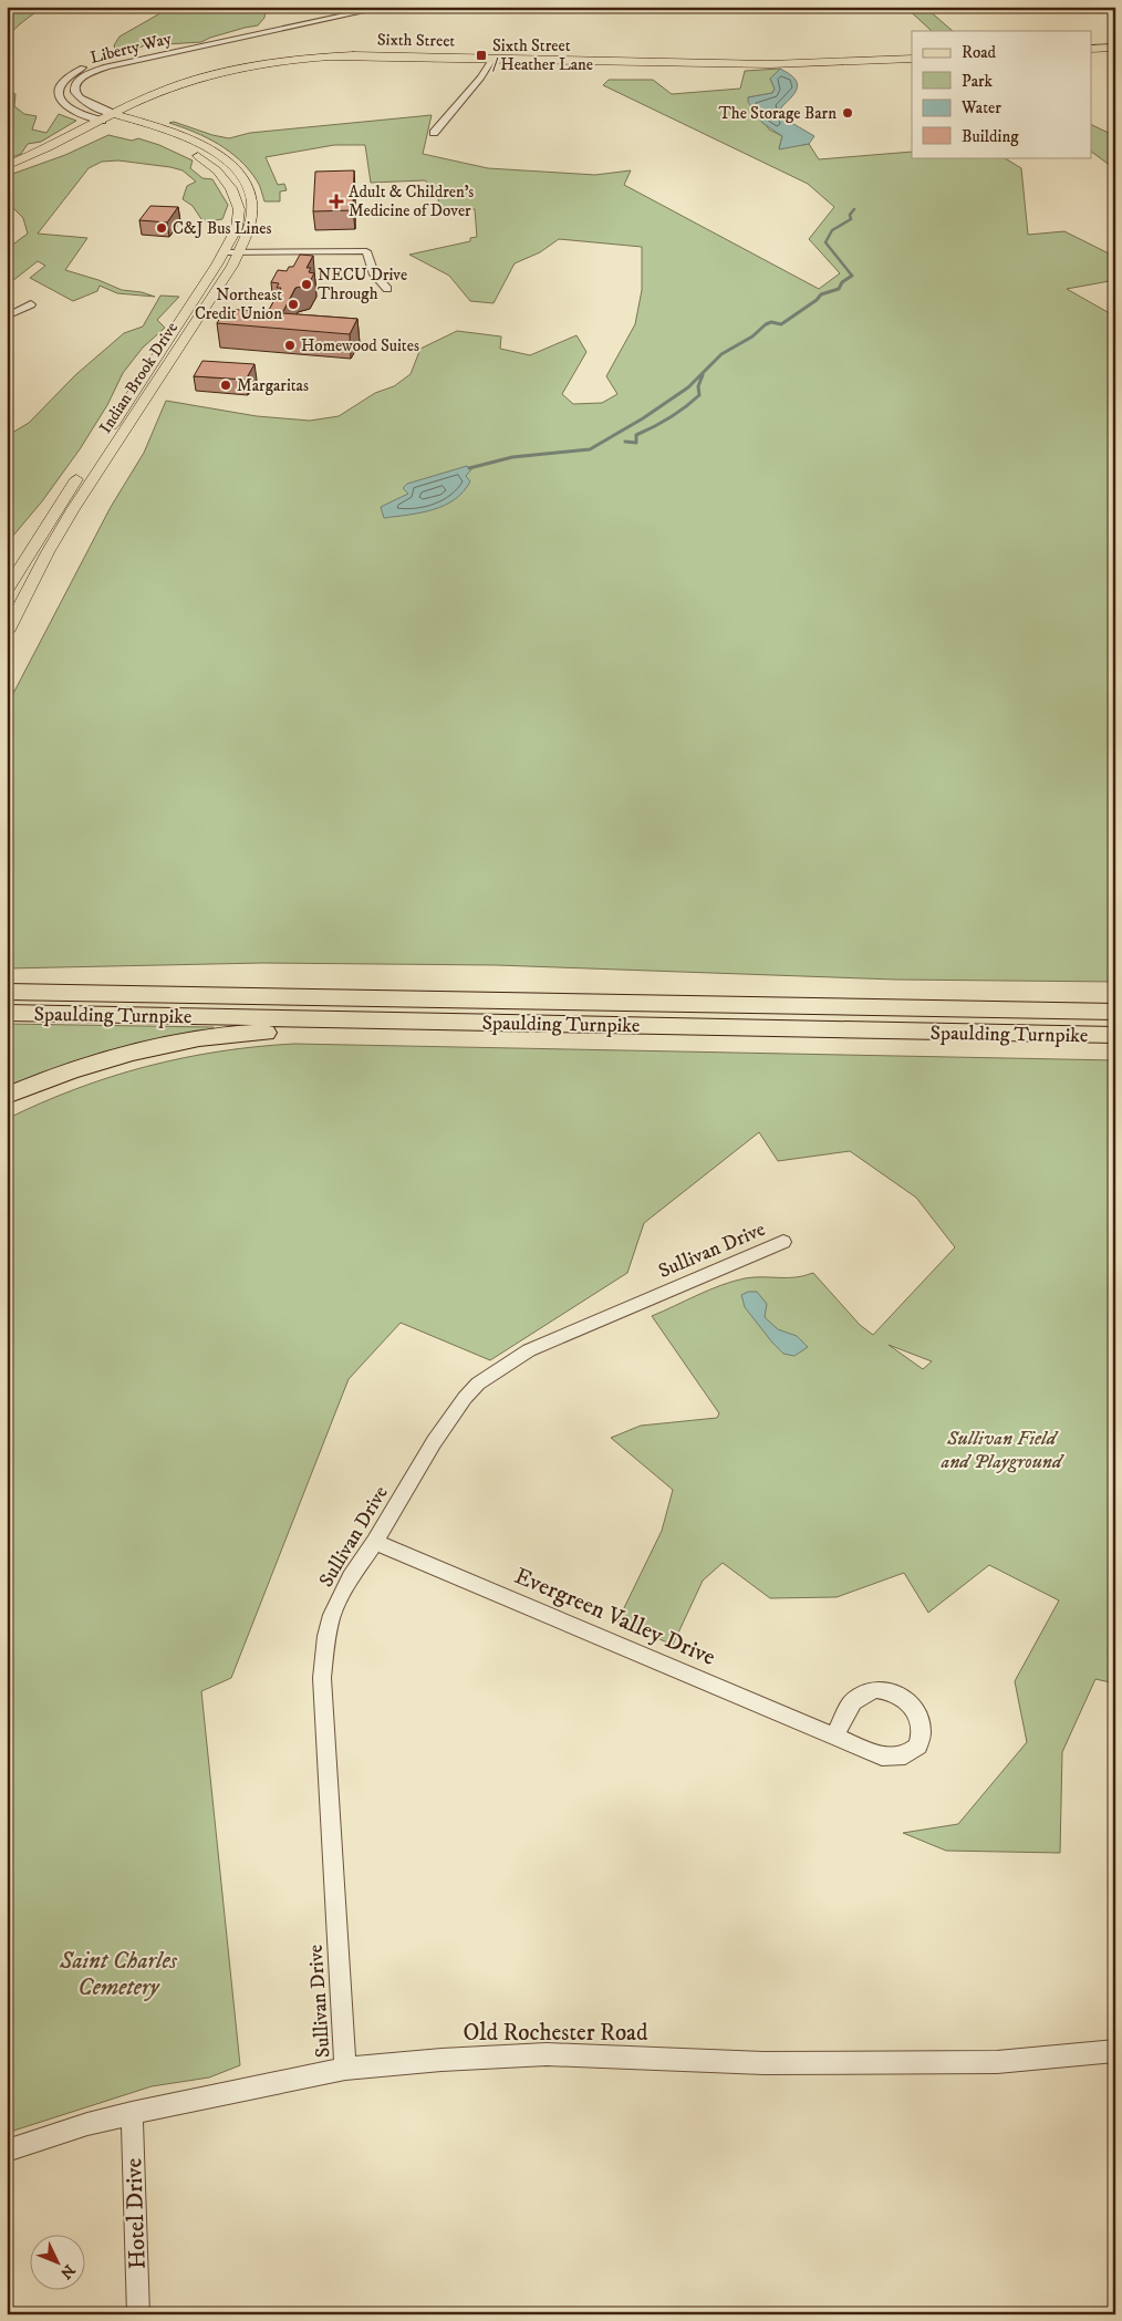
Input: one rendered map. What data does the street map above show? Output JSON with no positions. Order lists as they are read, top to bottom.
{
  "streets": {
    "highway": ["Spaulding Turnpike"],
    "main road": ["Sixth Street", "Indian Brook Drive"],
    "street": [
      "Liberty Way",
      "Sullivan Drive",
      "Evergreen Valley Drive",
      "Old Rochester Road",
      "Hotel Drive"
    ]
  },
  "crossings": [
    ["Sixth Street", "Liberty Way"],
    ["Sixth Street", "Indian Brook Drive"],
    ["Liberty Way", "Indian Brook Drive"],
    ["Sullivan Drive", "Evergreen Valley Drive"],
    ["Sullivan Drive", "Old Rochester Road"],
    ["Old Rochester Road", "Hotel Drive"]
  ],
  "parks": ["Sullivan Field and Playground", "Saint Charles Cemetery"],
  "places": {
    "transit": ["Sixth Street / Heather Lane"],
    "other": [
      "The Storage Barn",
      "C&J Bus Lines",
      "NECU Drive Through",
      "Northeast Credit Union",
      "Homewood Suites",
      "Margaritas"
    ],
    "health": ["Adult & Children's Medicine of Dover"]
  },
  "legend": [
    "Road",
    "Park",
    "Water",
    "Building"
  ],
  "north": "bottom right"
}
